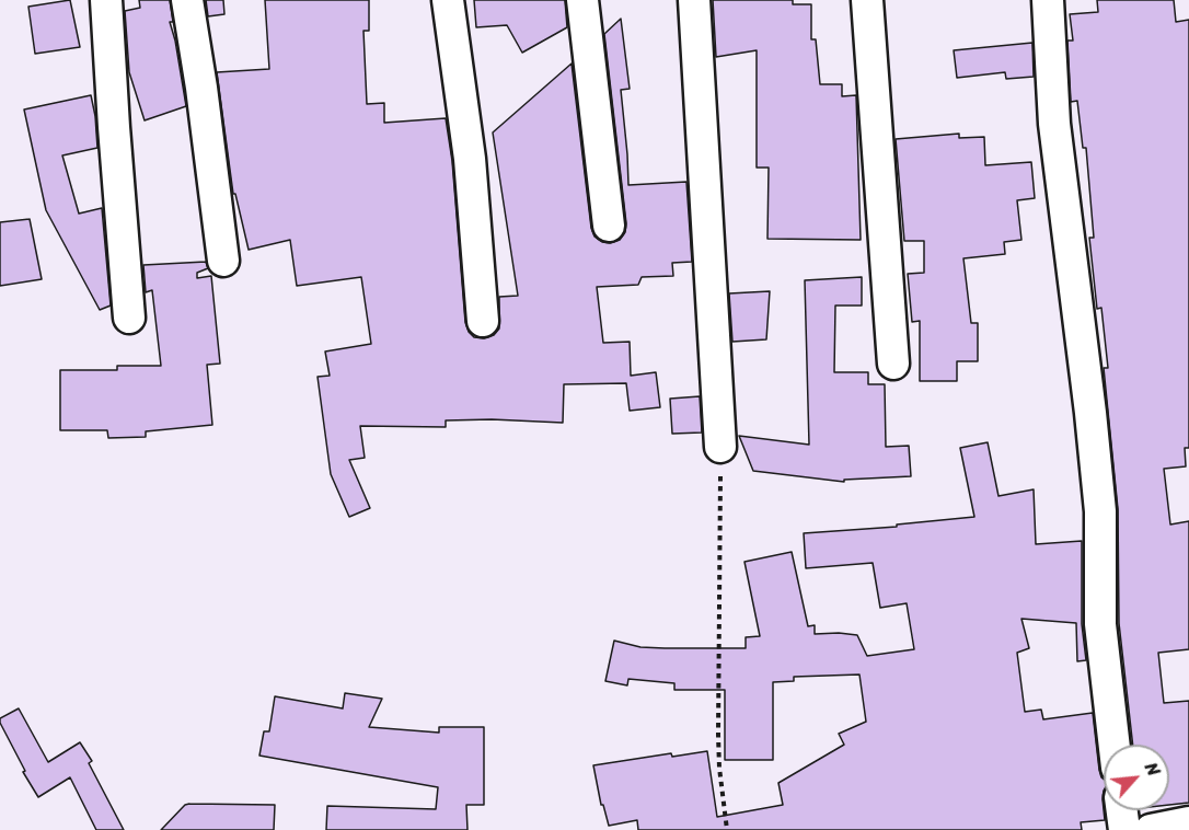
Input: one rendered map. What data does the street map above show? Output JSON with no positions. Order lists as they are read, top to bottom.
{
  "north": "top right"
}
